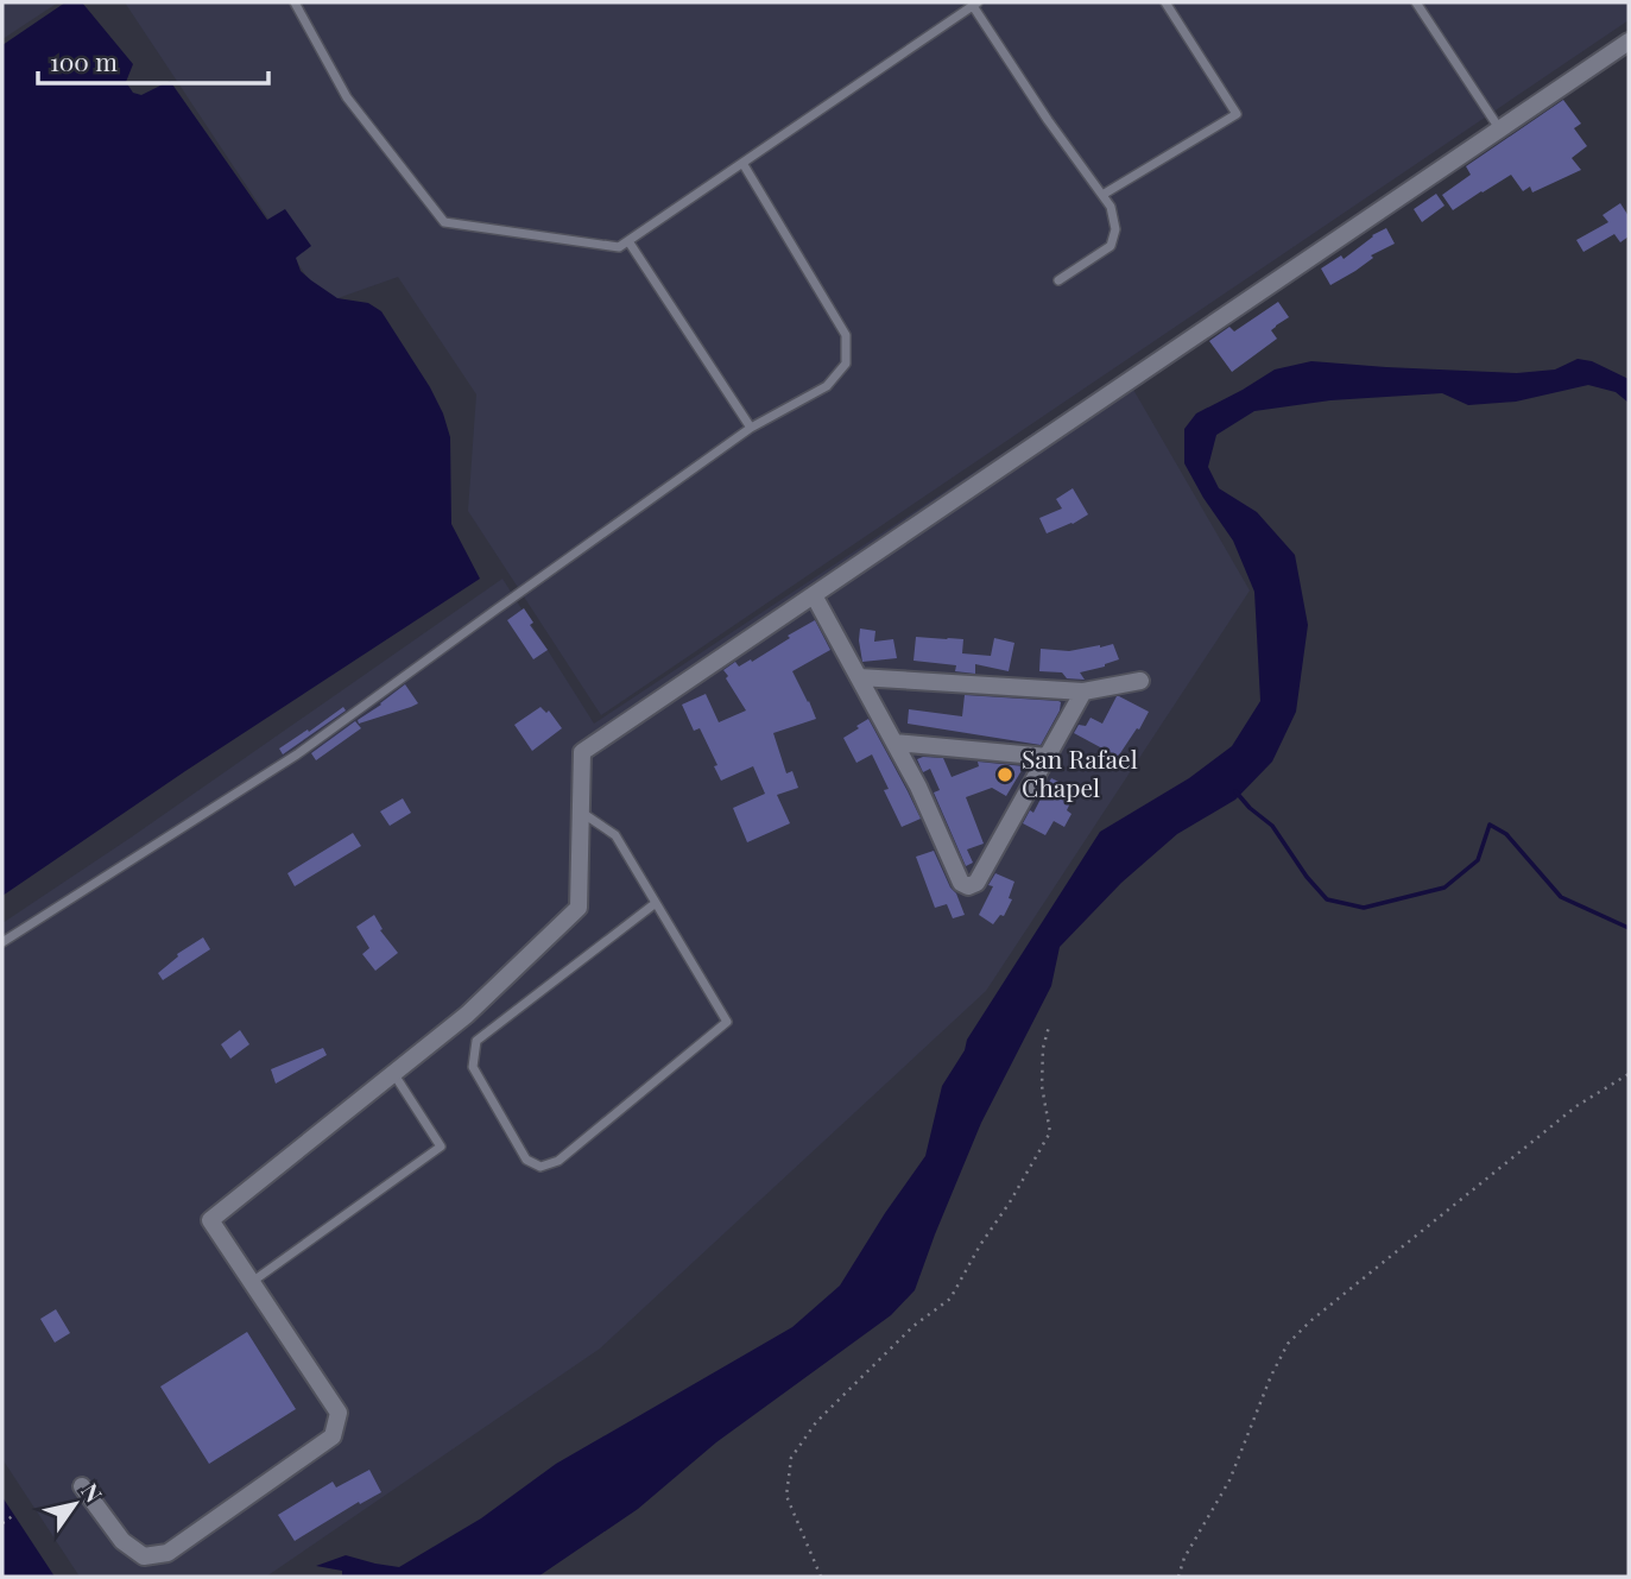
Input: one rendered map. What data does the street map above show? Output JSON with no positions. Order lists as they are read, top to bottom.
{
  "places": ["San Rafael Chapel"],
  "scale_bar": "100 m",
  "north": "top right"
}
